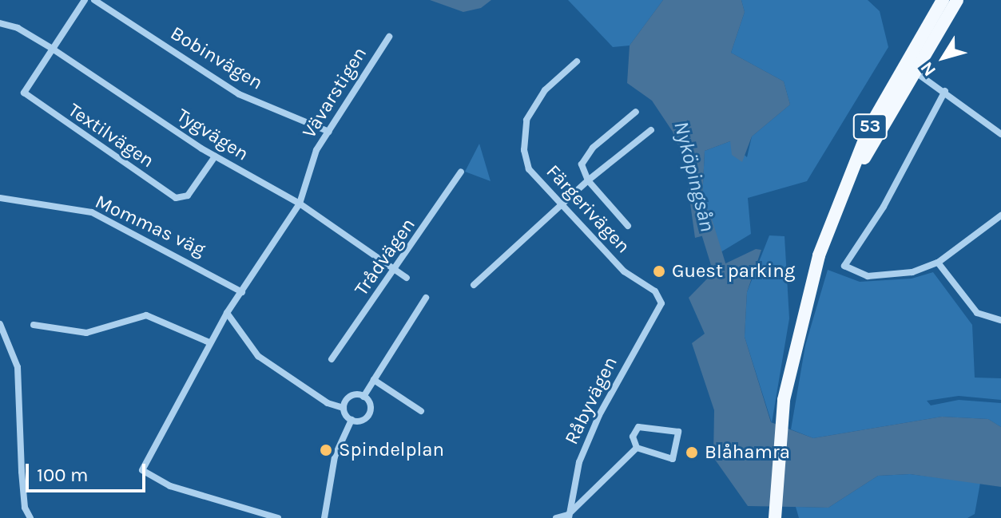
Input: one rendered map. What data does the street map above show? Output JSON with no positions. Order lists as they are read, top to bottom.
{
  "streets": {
    "main road": ["53"],
    "street": [
      "Bobinvägen",
      "Vävarstigen",
      "Tygvägen",
      "Textilvägen",
      "Färgerivägen",
      "Mommas väg",
      "Trådvägen",
      "Råbyvägen"
    ]
  },
  "crossings": [
    ["Bobinvägen", "Vävarstigen"],
    ["Vävarstigen", "Tygvägen"],
    ["Tygvägen", "Textilvägen"],
    ["Tygvägen", "Trådvägen"],
    ["Färgerivägen", "Råbyvägen"]
  ],
  "water": ["Nyköpingsån"],
  "places": ["Guest parking", "Spindelplan", "Blåhamra"],
  "scale_bar": "100 m",
  "north": "bottom left"
}
